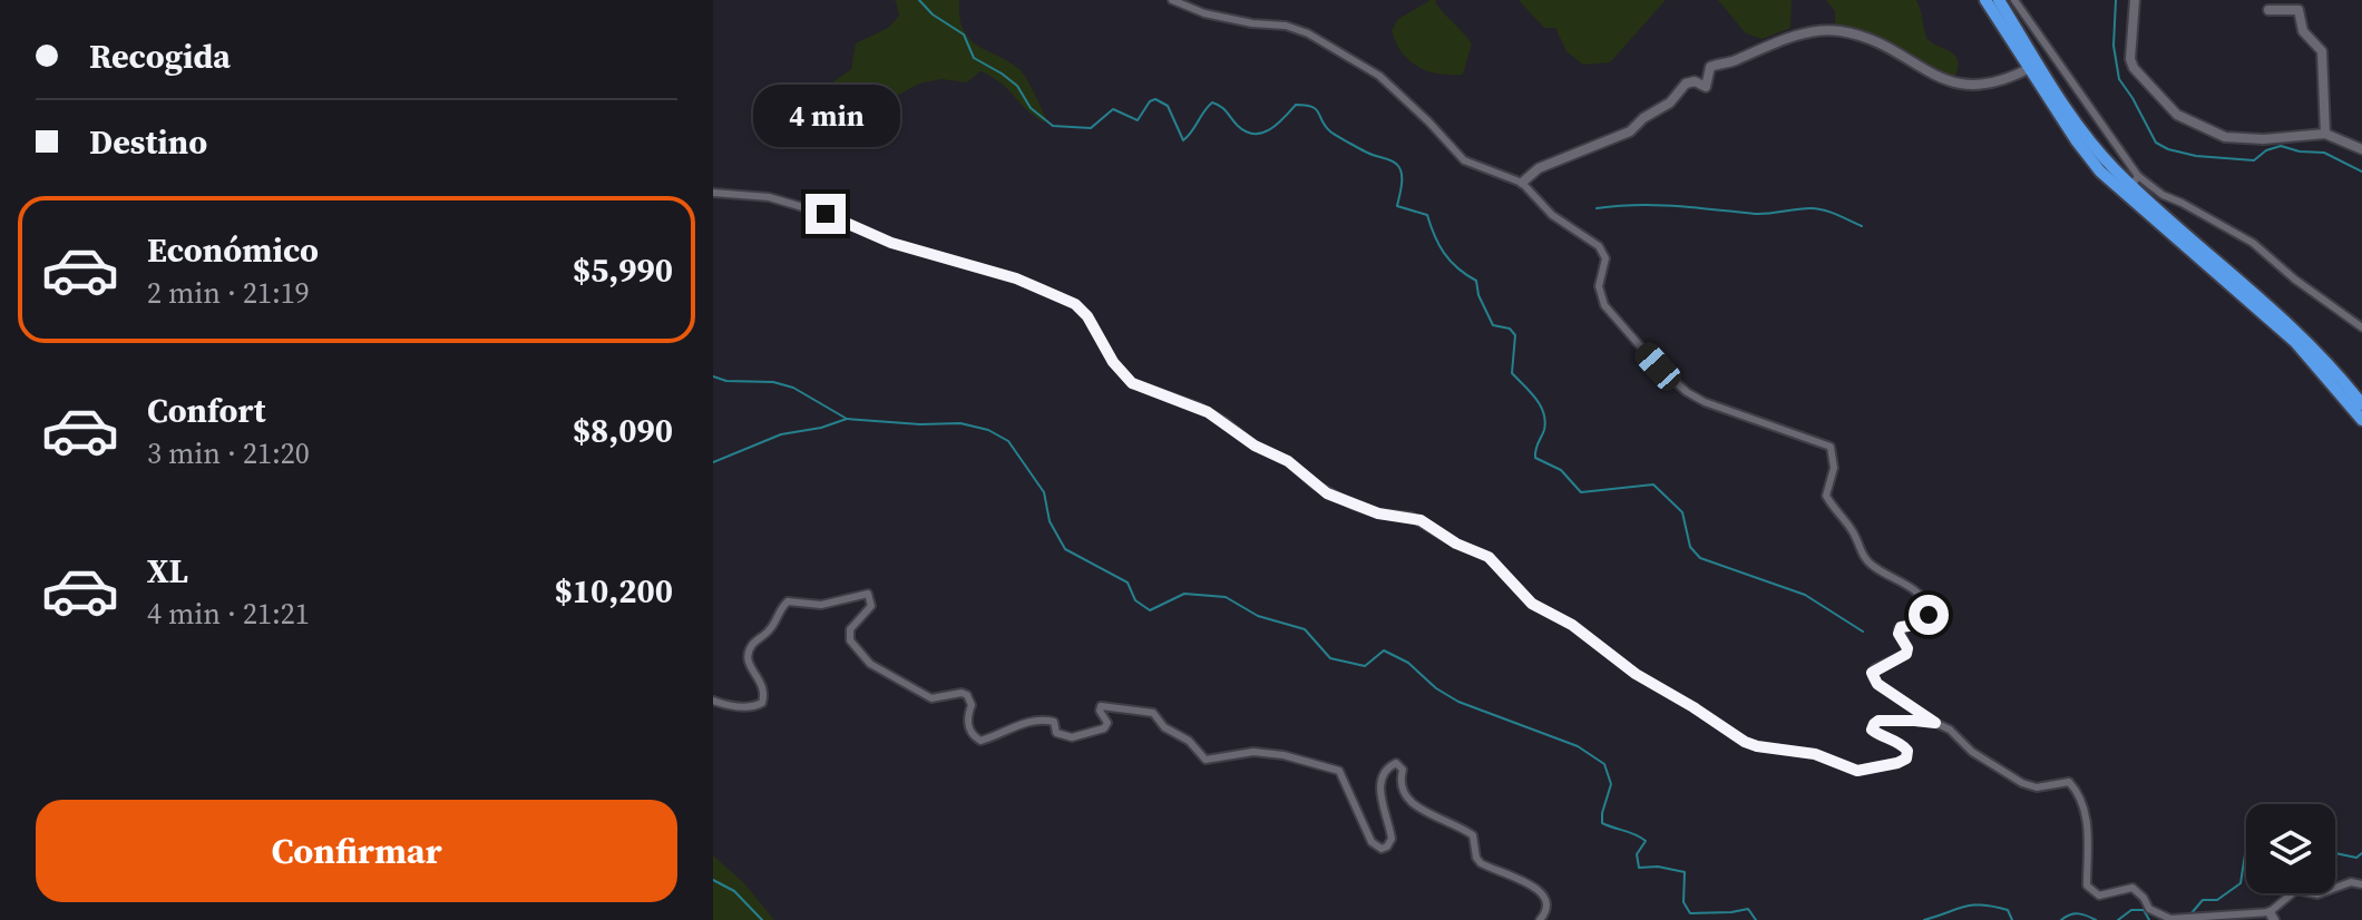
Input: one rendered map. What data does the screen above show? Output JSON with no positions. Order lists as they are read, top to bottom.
{
  "page": {
    "banner": ["Recogida", "Destino"],
    "bubble": "4 min",
    "list": [
      {
        "name": "Económico",
        "note": "2 min · 21:19",
        "value": "$5,990"
      },
      {
        "name": "Confort",
        "note": "3 min · 21:20",
        "value": "$8,090"
      },
      {
        "name": "XL",
        "note": "4 min · 21:21",
        "value": "$10,200"
      }
    ],
    "buttons": "Confirmar"
  }
}
